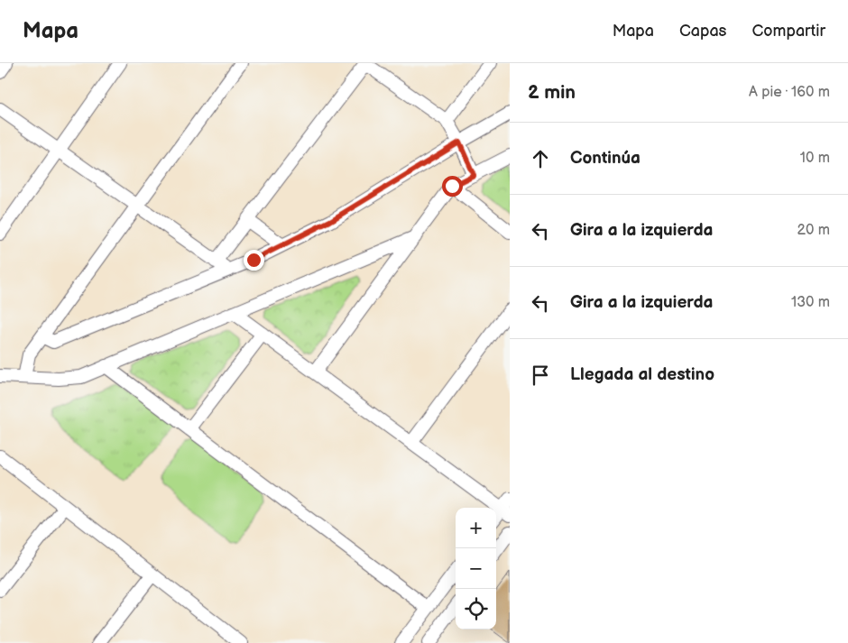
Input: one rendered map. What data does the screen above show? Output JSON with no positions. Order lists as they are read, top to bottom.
{
  "page": {
    "header": "Mapa",
    "nav": ["Mapa", "Capas", "Compartir"],
    "heading": ["2 min", "A pie · 160 m"],
    "list": [
      ["Continúa", "10 m"],
      ["Gira a la izquierda", "20 m"],
      ["Gira a la izquierda", "130 m"],
      "Llegada al destino"
    ],
    "map_buttons": ["+", "−"]
  }
}
